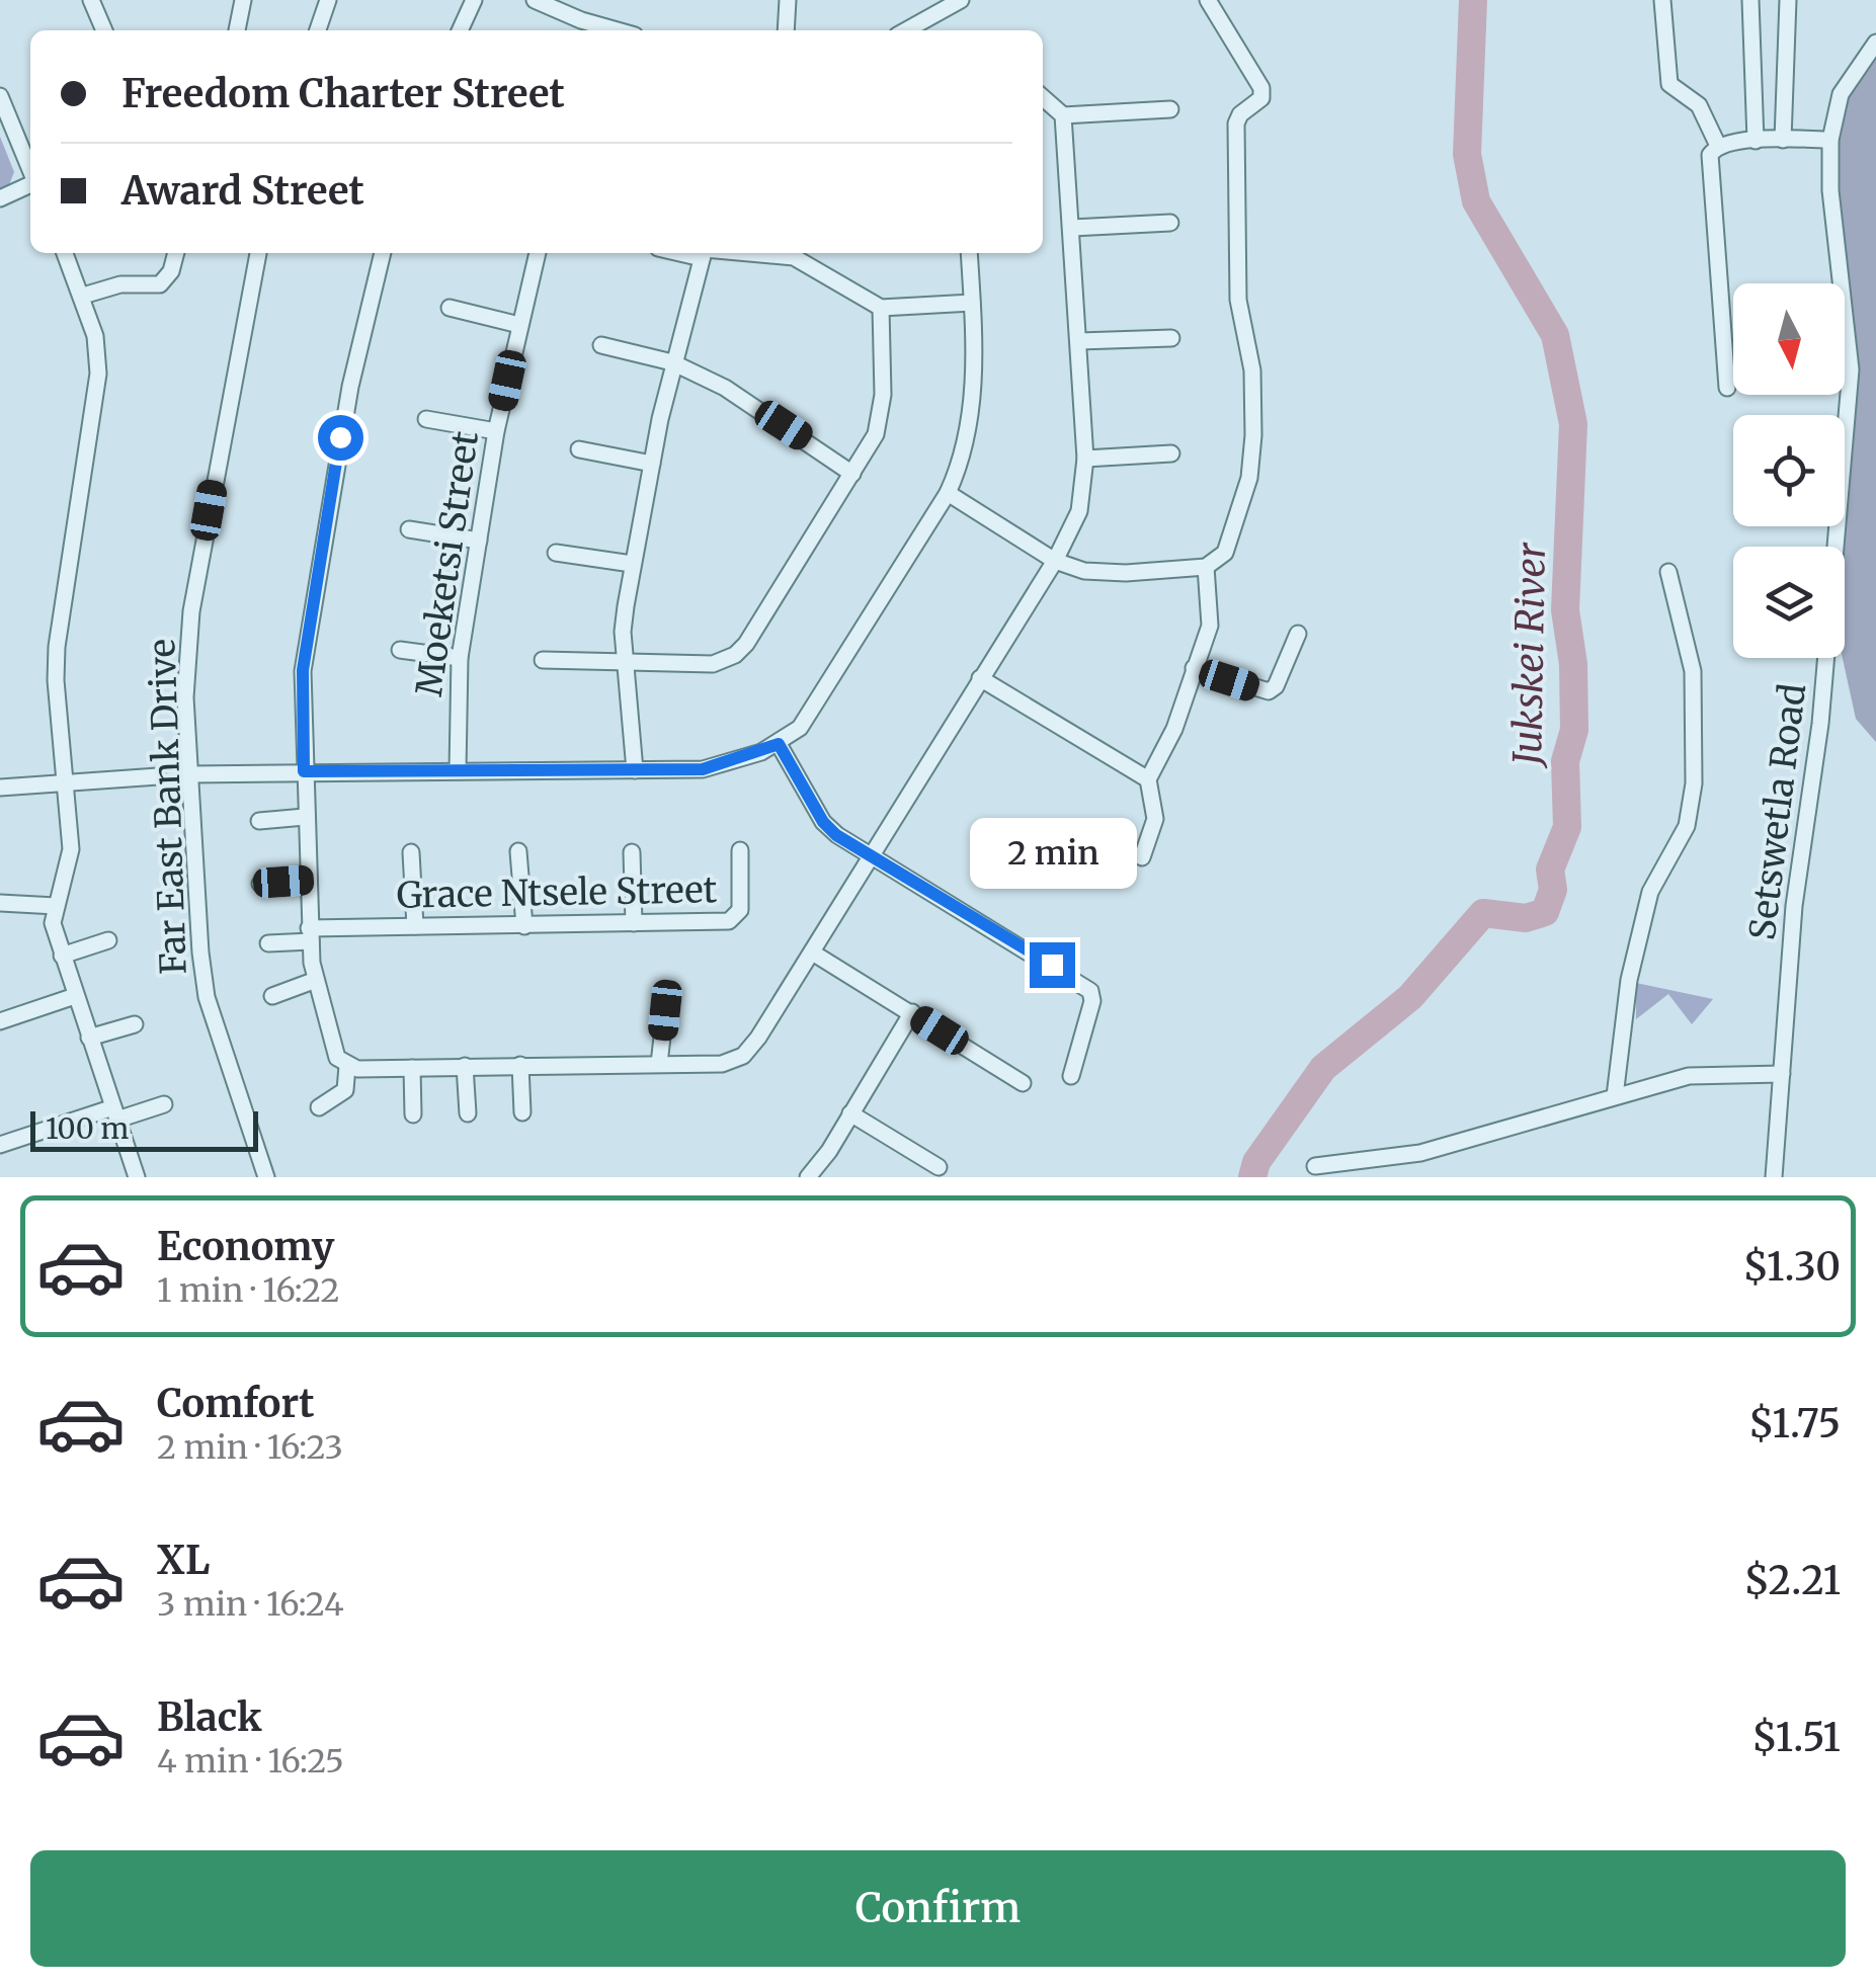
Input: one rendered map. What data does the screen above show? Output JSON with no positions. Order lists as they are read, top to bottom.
{
  "streets": {
    "street": [
      "Moeketsi Street",
      "Far East Bank Drive",
      "Setswetla Road",
      "Grace Ntsele Street"
    ]
  },
  "water": ["Jukskei River"],
  "scale_bar": "100 m",
  "north": "bottom",
  "page": {
    "banner": ["Freedom Charter Street", "Award Street"],
    "bubble": "2 min",
    "scale": "100 m",
    "list": [
      {
        "name": "Economy",
        "note": "1 min · 16:22",
        "value": "$1.30"
      },
      {
        "name": "Comfort",
        "note": "2 min · 16:23",
        "value": "$1.75"
      },
      {
        "name": "XL",
        "note": "3 min · 16:24",
        "value": "$2.21"
      },
      {
        "name": "Black",
        "note": "4 min · 16:25",
        "value": "$1.51"
      }
    ],
    "buttons": "Confirm"
  }
}
